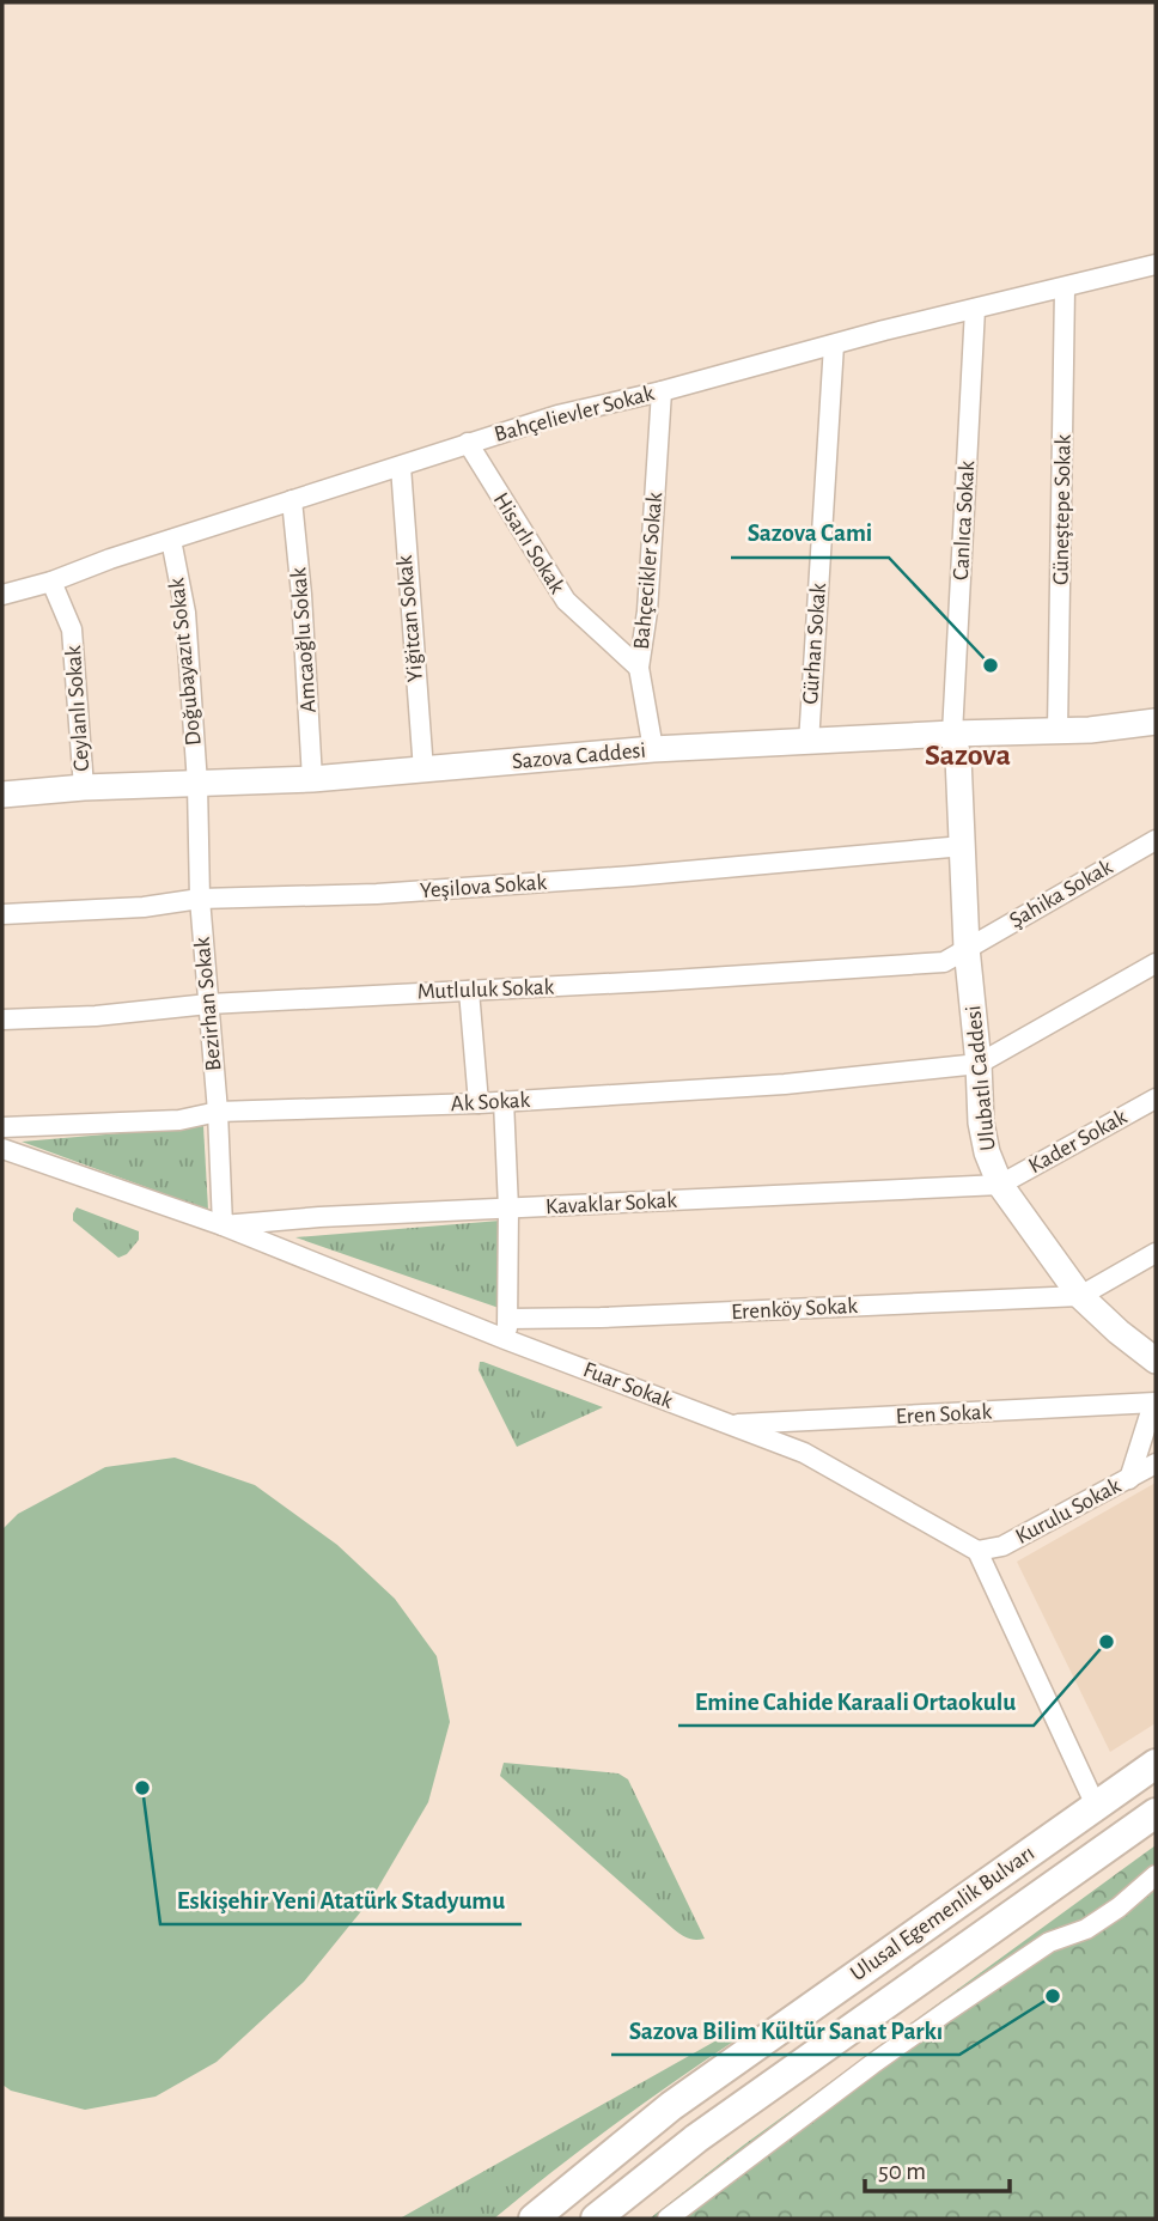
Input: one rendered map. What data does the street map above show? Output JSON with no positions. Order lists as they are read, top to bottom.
{
  "streets": {
    "main road": ["Ulusal Egemenlik Bulvarı"],
    "street": [
      "Bahçelievler Sokak",
      "Güneştepe Sokak",
      "Canlıca Sokak",
      "Hisarlı Sokak",
      "Bahçecikler Sokak",
      "Yiğitcan Sokak",
      "Amcaoğlu Sokak",
      "Gürhan Sokak",
      "Doğubayazıt Sokak",
      "Ceylanlı Sokak",
      "Sazova Caddesi",
      "Yeşilova Sokak",
      "Şahika Sokak",
      "Mutluluk Sokak",
      "Bezirhan Sokak",
      "Ulubatlı Caddesi",
      "Ak Sokak",
      "Kader Sokak",
      "Kavaklar Sokak",
      "Erenköy Sokak",
      "Fuar Sokak",
      "Eren Sokak",
      "Kurulu Sokak"
    ]
  },
  "crossings": [
    ["Bahçelievler Sokak", "Güneştepe Sokak"],
    ["Bahçelievler Sokak", "Canlıca Sokak"],
    ["Bahçelievler Sokak", "Hisarlı Sokak"],
    ["Bahçelievler Sokak", "Bahçecikler Sokak"],
    ["Bahçelievler Sokak", "Yiğitcan Sokak"],
    ["Bahçelievler Sokak", "Amcaoğlu Sokak"],
    ["Bahçelievler Sokak", "Gürhan Sokak"],
    ["Bahçelievler Sokak", "Doğubayazıt Sokak"],
    ["Bahçelievler Sokak", "Ceylanlı Sokak"],
    ["Güneştepe Sokak", "Sazova Caddesi"],
    ["Canlıca Sokak", "Sazova Caddesi"],
    ["Canlıca Sokak", "Ulubatlı Caddesi"],
    ["Hisarlı Sokak", "Bahçecikler Sokak"],
    ["Bahçecikler Sokak", "Sazova Caddesi"],
    ["Yiğitcan Sokak", "Sazova Caddesi"],
    ["Amcaoğlu Sokak", "Sazova Caddesi"],
    ["Gürhan Sokak", "Sazova Caddesi"],
    ["Doğubayazıt Sokak", "Sazova Caddesi"],
    ["Doğubayazıt Sokak", "Bezirhan Sokak"],
    ["Ceylanlı Sokak", "Sazova Caddesi"],
    ["Sazova Caddesi", "Bezirhan Sokak"],
    ["Sazova Caddesi", "Ulubatlı Caddesi"],
    ["Yeşilova Sokak", "Bezirhan Sokak"],
    ["Yeşilova Sokak", "Ulubatlı Caddesi"],
    ["Şahika Sokak", "Mutluluk Sokak"],
    ["Şahika Sokak", "Ulubatlı Caddesi"],
    ["Mutluluk Sokak", "Bezirhan Sokak"],
    ["Mutluluk Sokak", "Ulubatlı Caddesi"],
    ["Bezirhan Sokak", "Ak Sokak"],
    ["Bezirhan Sokak", "Kavaklar Sokak"],
    ["Bezirhan Sokak", "Fuar Sokak"],
    ["Ulubatlı Caddesi", "Ak Sokak"],
    ["Ulubatlı Caddesi", "Kader Sokak"],
    ["Ulubatlı Caddesi", "Kavaklar Sokak"],
    ["Ulubatlı Caddesi", "Erenköy Sokak"],
    ["Kader Sokak", "Kavaklar Sokak"],
    ["Kavaklar Sokak", "Fuar Sokak"],
    ["Fuar Sokak", "Eren Sokak"],
    ["Fuar Sokak", "Kurulu Sokak"]
  ],
  "districts": ["Sazova"],
  "places": [
    "Sazova Cami",
    "Emine Cahide Karaali Ortaokulu",
    "Eskişehir Yeni Atatürk Stadyumu",
    "Sazova Bilim Kültür Sanat Parkı"
  ],
  "scale_bar": "50 m"
}
